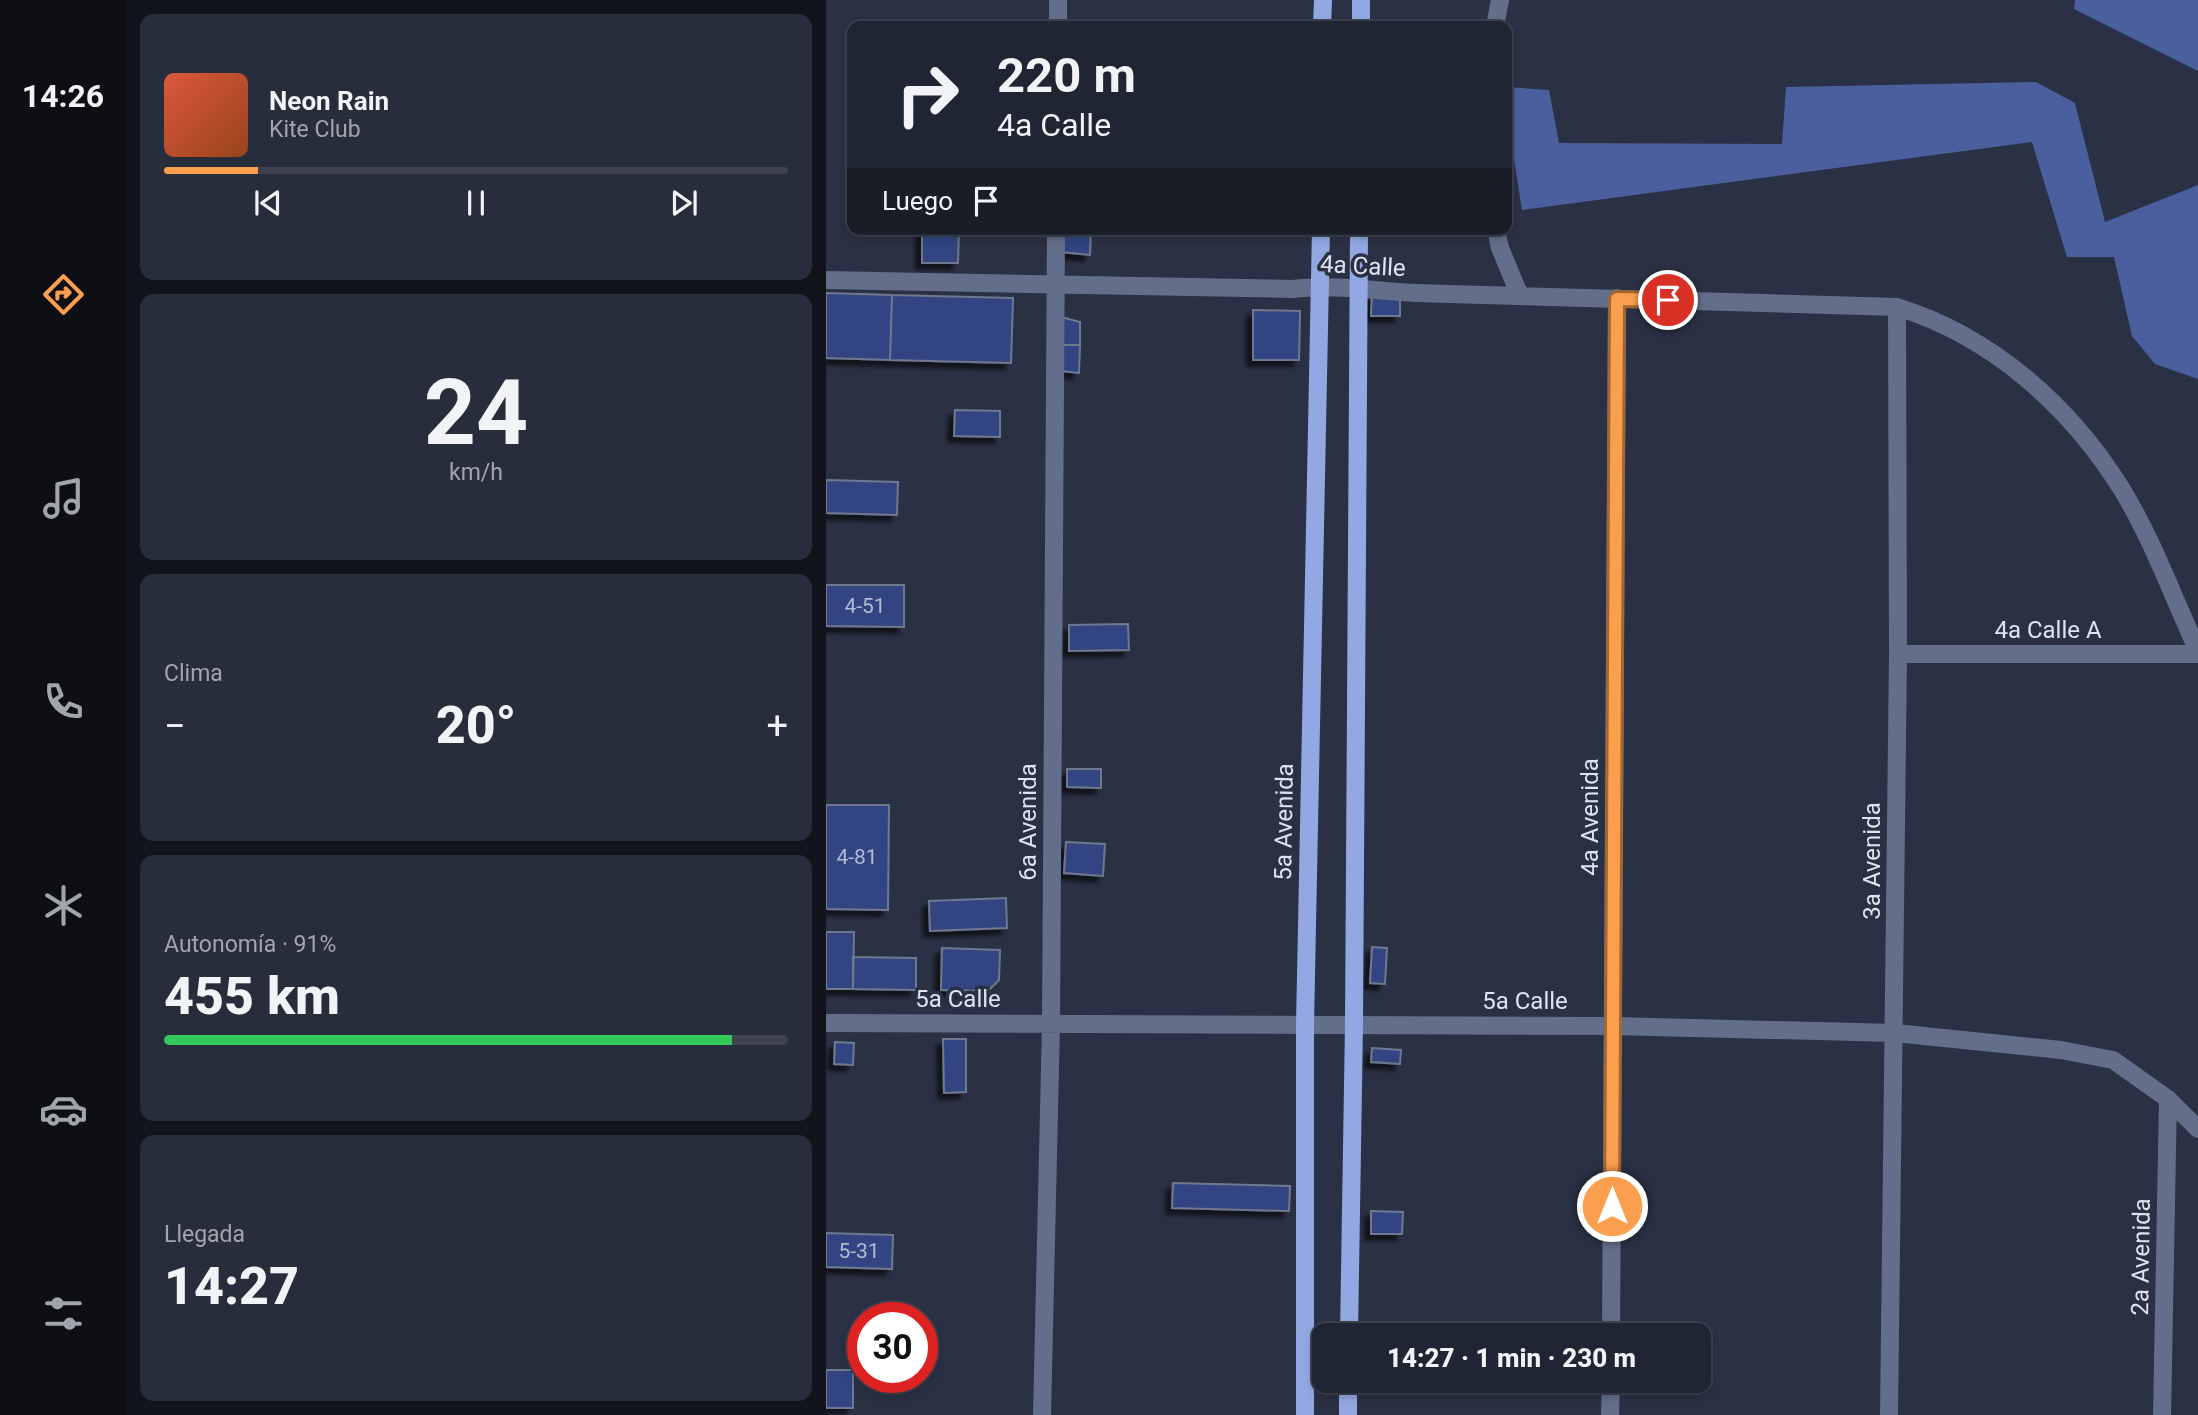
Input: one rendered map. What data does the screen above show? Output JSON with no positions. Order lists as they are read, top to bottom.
{
  "streets": {
    "main road": ["5a Avenida"],
    "street": [
      "4a Calle",
      "4a Calle A",
      "4a Avenida",
      "6a Avenida",
      "3a Avenida",
      "5a Calle",
      "2a Avenida"
    ]
  },
  "crossings": [
    ["4a Calle", "4a Avenida"],
    ["4a Calle", "6a Avenida"],
    ["4a Calle", "5a Avenida"],
    ["4a Calle", "3a Avenida"],
    ["4a Calle A", "3a Avenida"],
    ["4a Avenida", "5a Calle"],
    ["6a Avenida", "5a Calle"],
    ["5a Avenida", "5a Calle"],
    ["3a Avenida", "5a Calle"],
    ["5a Calle", "2a Avenida"]
  ],
  "house_numbers": ["4-51", "4-81", "5-31"],
  "page": {
    "tabs": "14:26",
    "turn": ["220 m", "4a Calle"],
    "song": ["Neon Rain", "Kite Club"],
    "then": "Luego",
    "tile": [
      ["24", "km/h"],
      "Clima",
      ["Autonomía · 91%", "455 km"],
      ["Llegada", "14:27"]
    ],
    "heat": ["−", "20°", "+"],
    "limit": "30",
    "trip": "14:27 · 1 min · 230 m"
  }
}
